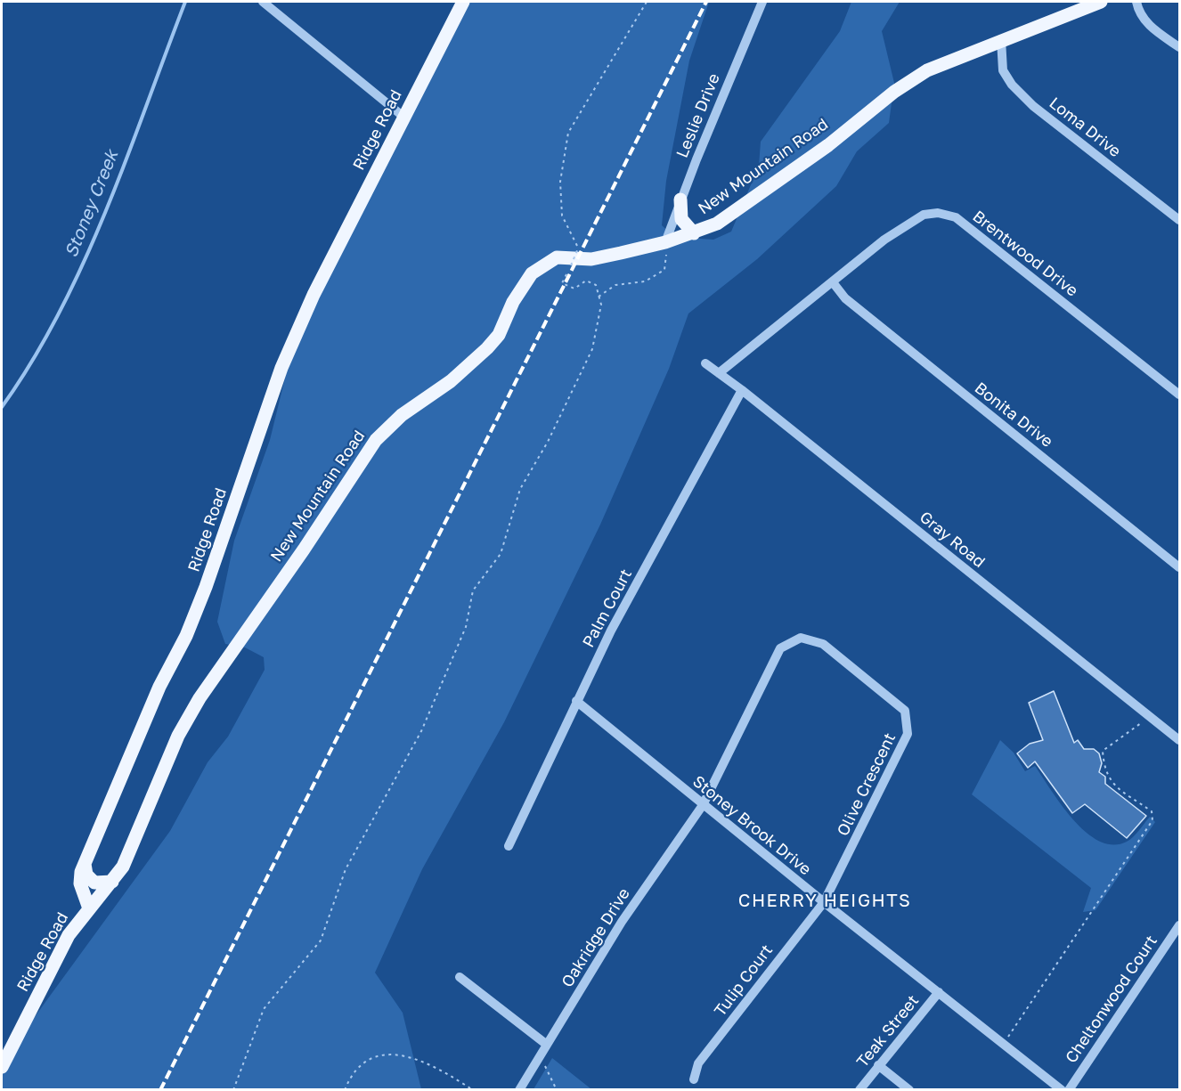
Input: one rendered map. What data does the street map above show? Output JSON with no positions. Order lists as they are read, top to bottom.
{
  "streets": {
    "main road": ["Ridge Road", "New Mountain Road"],
    "street": [
      "Leslie Drive",
      "Loma Drive",
      "Brentwood Drive",
      "Bonita Drive",
      "Gray Road",
      "Palm Court",
      "Olive Crescent",
      "Stoney Brook Drive",
      "Oakridge Drive",
      "Tulip Court",
      "Cheltonwood Court",
      "Teak Street"
    ]
  },
  "crossings": [
    ["Leslie Drive", "New Mountain Road"],
    ["Loma Drive", "New Mountain Road"],
    ["Ridge Road", "New Mountain Road"],
    ["Brentwood Drive", "Bonita Drive"],
    ["Brentwood Drive", "Gray Road"],
    ["Gray Road", "Palm Court"],
    ["Palm Court", "Stoney Brook Drive"],
    ["Olive Crescent", "Stoney Brook Drive"],
    ["Olive Crescent", "Oakridge Drive"],
    ["Olive Crescent", "Tulip Court"],
    ["Stoney Brook Drive", "Oakridge Drive"],
    ["Stoney Brook Drive", "Tulip Court"],
    ["Stoney Brook Drive", "Teak Street"]
  ],
  "districts": ["CHERRY HEIGHTS"],
  "water": ["Stoney Creek"]
}
